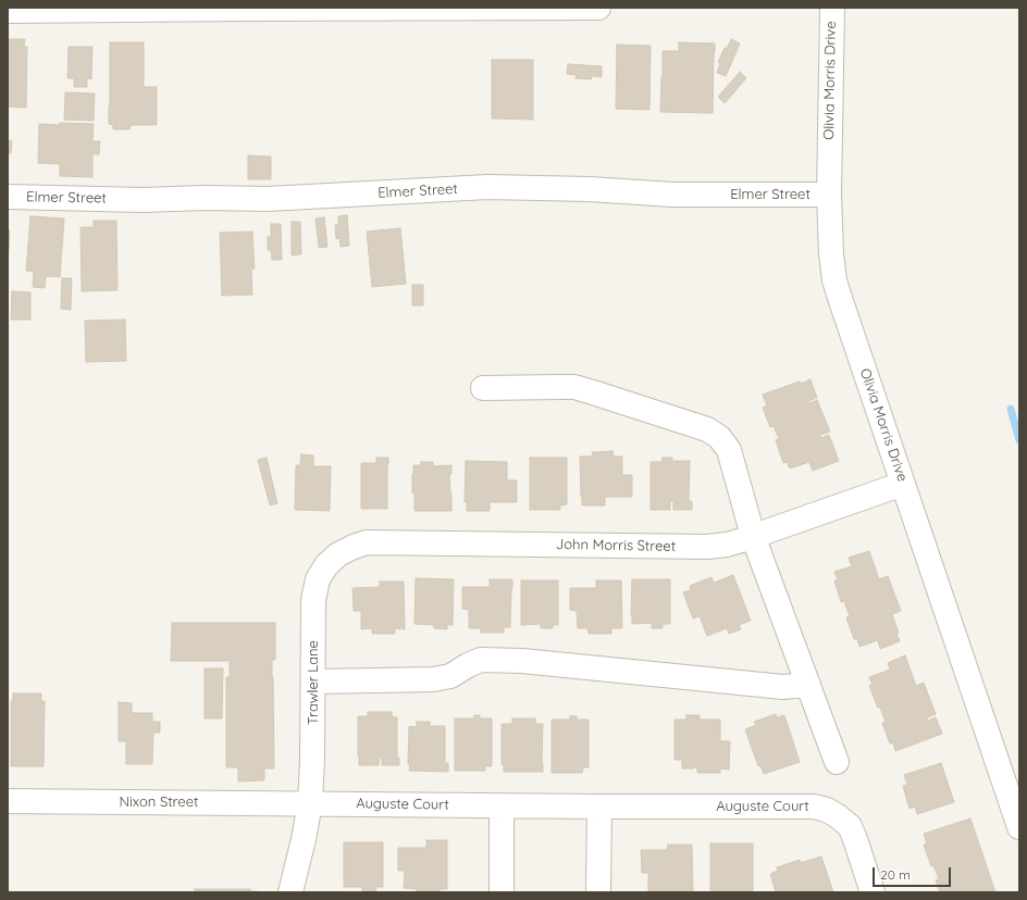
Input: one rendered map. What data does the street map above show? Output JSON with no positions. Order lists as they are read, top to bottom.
{
  "streets": {
    "street": [
      "Olivia Morris Drive",
      "Elmer Street",
      "John Morris Street",
      "Trawler Lane",
      "Nixon Street",
      "Auguste Court"
    ]
  },
  "crossings": [
    ["Olivia Morris Drive", "Elmer Street"],
    ["Olivia Morris Drive", "John Morris Street"],
    ["John Morris Street", "Trawler Lane"],
    ["Trawler Lane", "Nixon Street"],
    ["Trawler Lane", "Auguste Court"],
    ["Nixon Street", "Auguste Court"]
  ],
  "scale_bar": "20 m"
}
